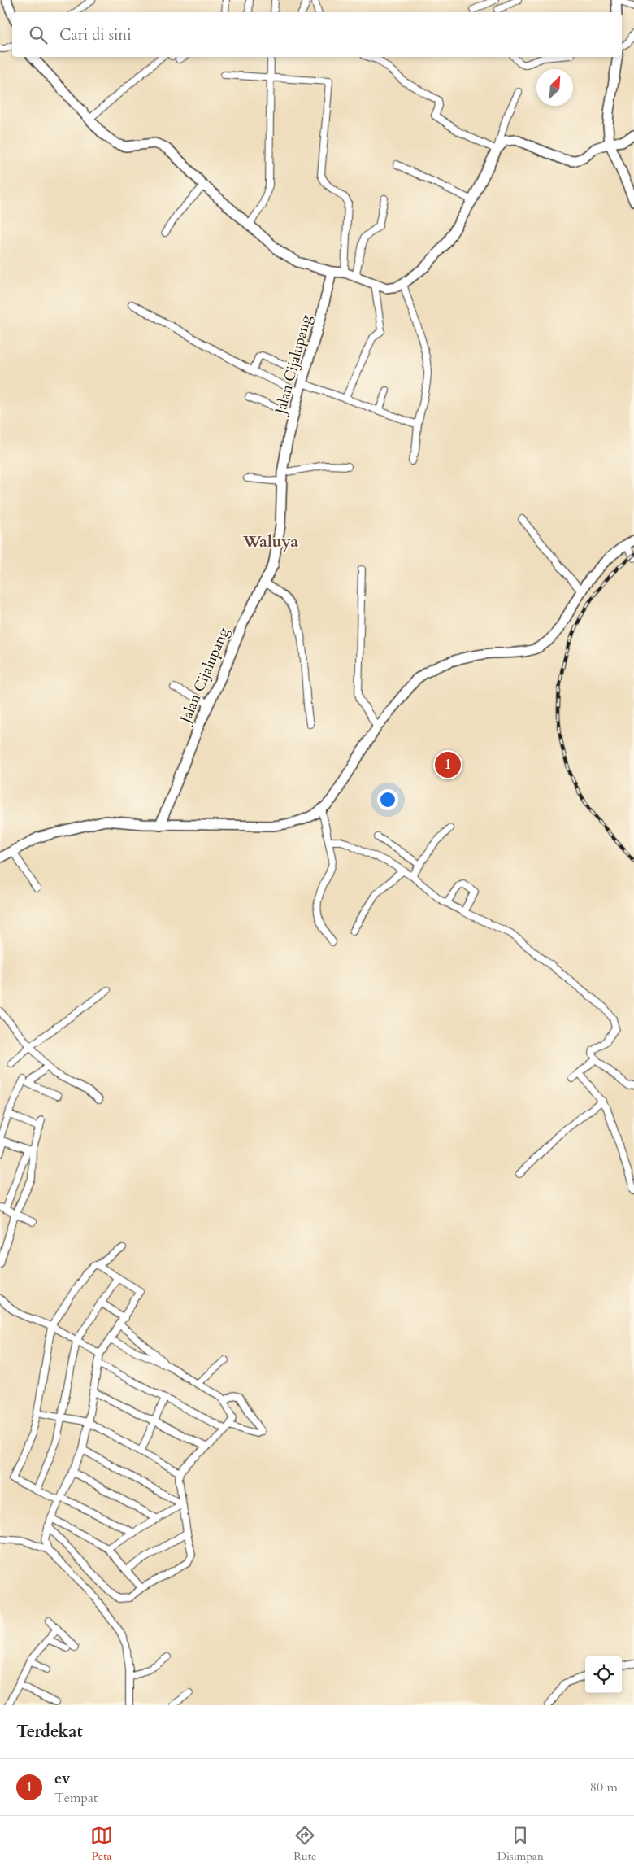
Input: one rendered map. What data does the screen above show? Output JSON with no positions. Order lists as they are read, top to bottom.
{
  "streets": {
    "street": ["Jalan Cijalupang"]
  },
  "districts": ["Waluya"],
  "north": "top right",
  "page": {
    "search": "Cari di sini",
    "pins": "1",
    "heading": "Terdekat",
    "list": [
      {
        "mark": "1",
        "name": "ev",
        "note": "Tempat",
        "value": "80 m"
      }
    ],
    "nav": ["Peta", "Rute", "Disimpan"]
  }
}
